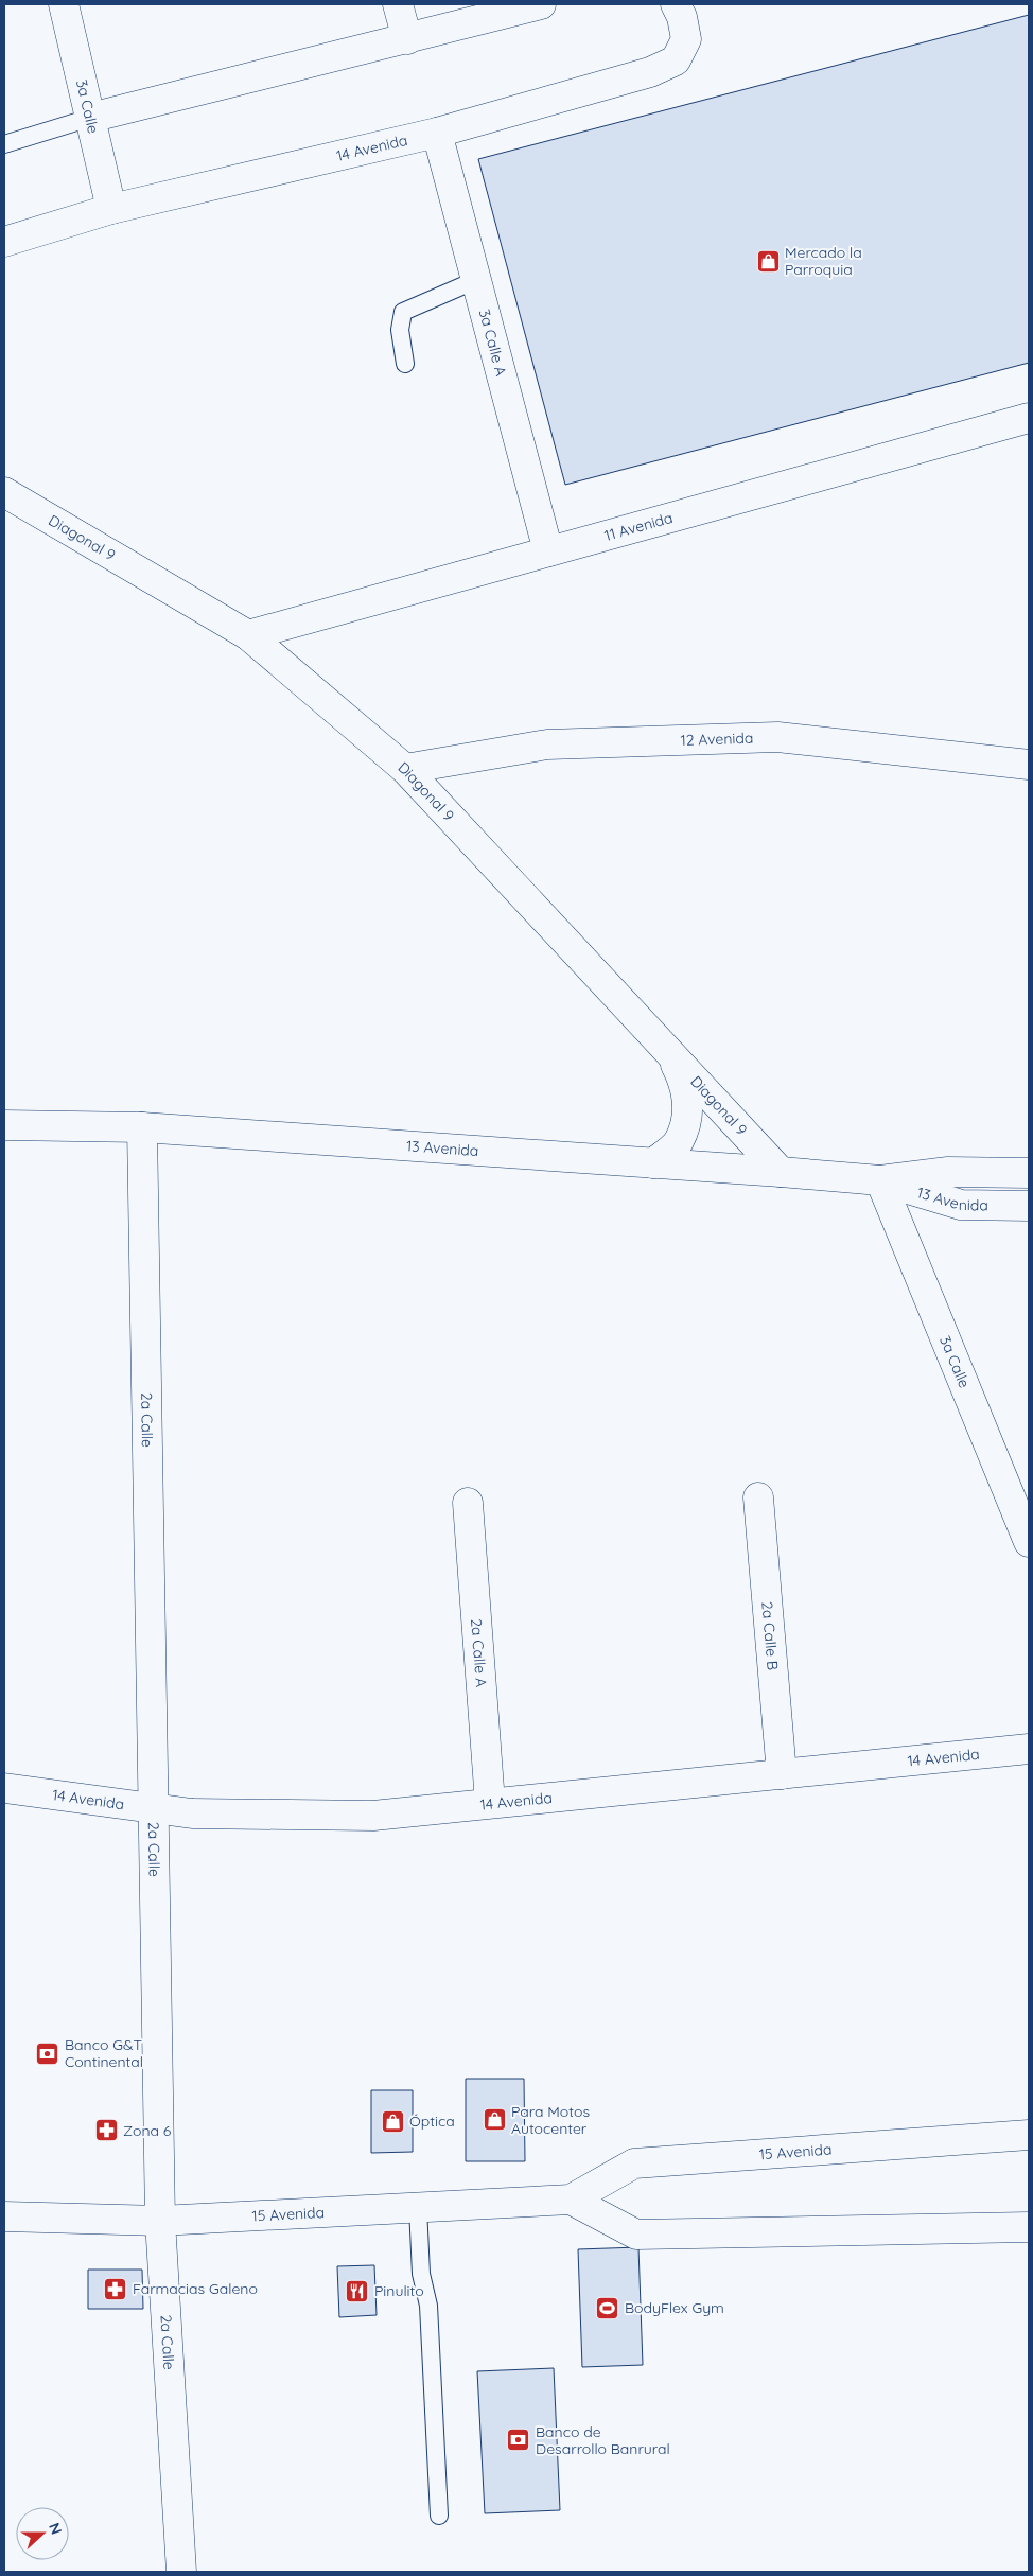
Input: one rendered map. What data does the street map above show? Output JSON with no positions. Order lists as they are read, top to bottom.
{
  "streets": {
    "street": [
      "3a Calle",
      "14 Avenida",
      "3a Calle A",
      "11 Avenida",
      "Diagonal 9",
      "12 Avenida",
      "13 Avenida",
      "2a Calle",
      "2a Calle B",
      "2a Calle A",
      "15 Avenida"
    ]
  },
  "crossings": [
    ["3a Calle", "14 Avenida"],
    ["3a Calle", "13 Avenida"],
    ["14 Avenida", "3a Calle A"],
    ["14 Avenida", "2a Calle"],
    ["14 Avenida", "2a Calle B"],
    ["14 Avenida", "2a Calle A"],
    ["3a Calle A", "11 Avenida"],
    ["11 Avenida", "Diagonal 9"],
    ["Diagonal 9", "12 Avenida"],
    ["Diagonal 9", "13 Avenida"],
    ["13 Avenida", "2a Calle"],
    ["2a Calle", "15 Avenida"]
  ],
  "places": {
    "shop": ["Mercado la Parroquia", "Para Motos Autocenter", "Óptica"],
    "bank": ["Banco G&T Continental", "Banco de Desarrollo Banrural"],
    "pharmacy": ["Zona 6", "Farmacias Galeno"],
    "restaurant": ["Pinulito"],
    "sports": ["BodyFlex Gym"]
  },
  "north": "right"
}
